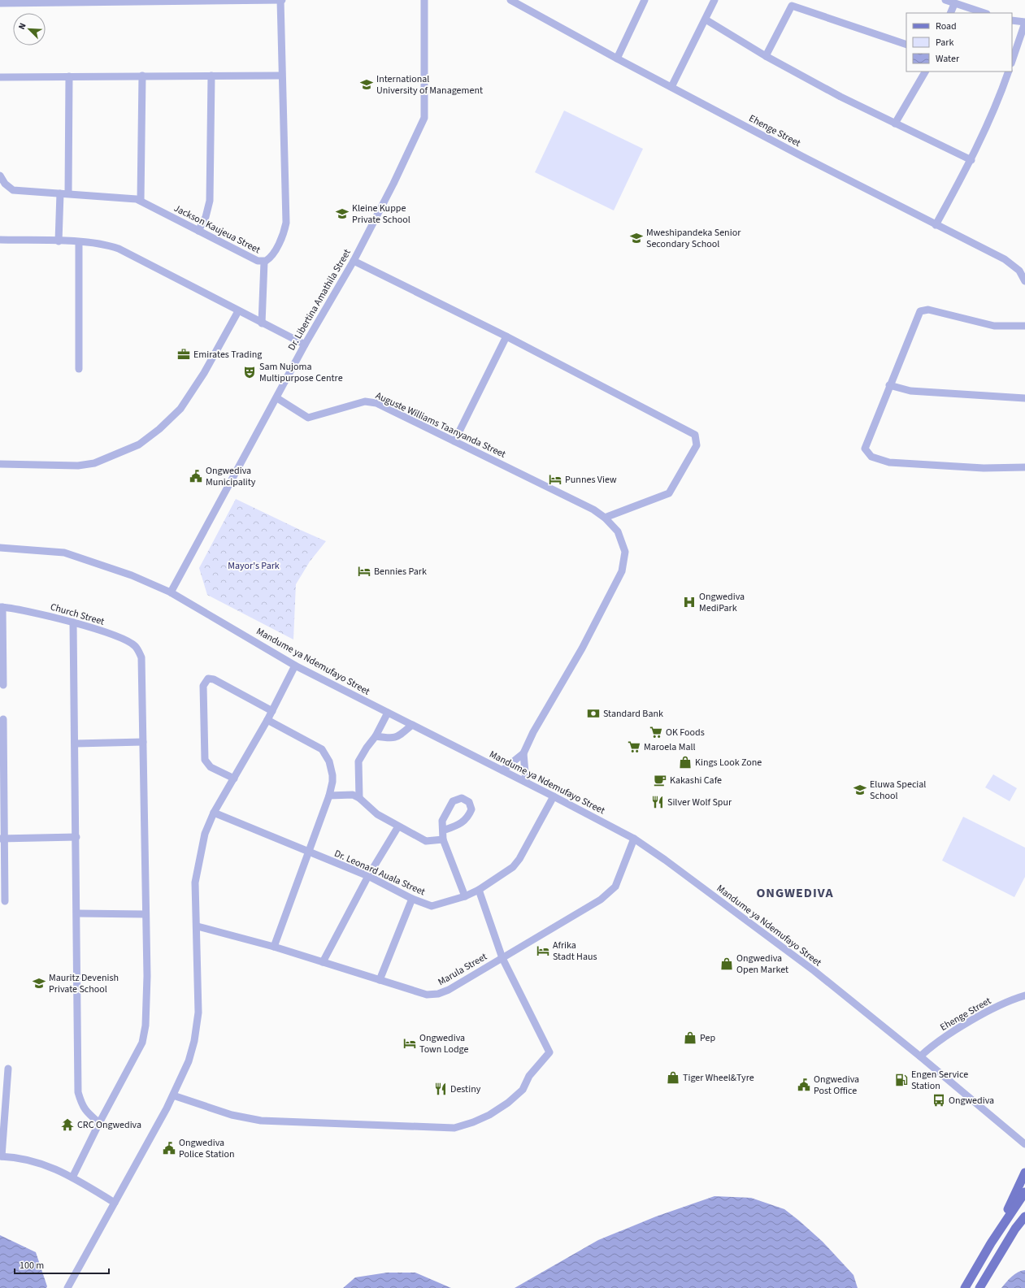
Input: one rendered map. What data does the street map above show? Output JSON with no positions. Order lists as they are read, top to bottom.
{
  "streets": {
    "street": [
      "Ehenge Street",
      "Jackson Kaujeua Street",
      "Dr. Libertina Amathila Street",
      "Auguste Williams Taanyanda Street",
      "Church Street",
      "Mandume ya Ndemufayo Street",
      "Dr. Leonard Auala Street",
      "Marula Street"
    ]
  },
  "crossings": [
    ["Ehenge Street", "Mandume ya Ndemufayo Street"],
    ["Dr. Libertina Amathila Street", "Auguste Williams Taanyanda Street"],
    ["Dr. Libertina Amathila Street", "Mandume ya Ndemufayo Street"],
    ["Mandume ya Ndemufayo Street", "Dr. Leonard Auala Street"],
    ["Mandume ya Ndemufayo Street", "Marula Street"]
  ],
  "districts": ["ONGWEDIVA"],
  "parks": ["Mayor's Park"],
  "places": {
    "school or university": [
      "International University of Management",
      "Kleine Kuppe Private School",
      "Mweshipandeka Senior Secondary School",
      "Eluwa Special School",
      "Mauritz Devenish Private School"
    ],
    "office": ["Emirates Trading"],
    "theatre": ["Sam Nujoma Multipurpose Centre"],
    "public building": ["Ongwediva Municipality", "Ongwediva Post Office", "Ongwediva Police Station"],
    "hotel": [
      "Punnes View",
      "Bennies Park",
      "Afrika Stadt Haus",
      "Ongwediva Town Lodge"
    ],
    "hospital": ["Ongwediva MediPark"],
    "bank": ["Standard Bank"],
    "supermarket": ["OK Foods", "Maroela Mall"],
    "shop": [
      "Kings Look Zone",
      "Ongwediva Open Market",
      "Pep",
      "Tiger Wheel&Tyre"
    ],
    "cafe": ["Kakashi Cafe"],
    "restaurant": ["Silver Wolf Spur", "Destiny"],
    "fuel station": ["Engen Service Station"],
    "bus stop": ["Ongwediva"],
    "temple": ["CRC Ongwediva"]
  },
  "legend": ["Road", "Park", "Water"],
  "scale_bar": "100 m",
  "north": "top left"
}
